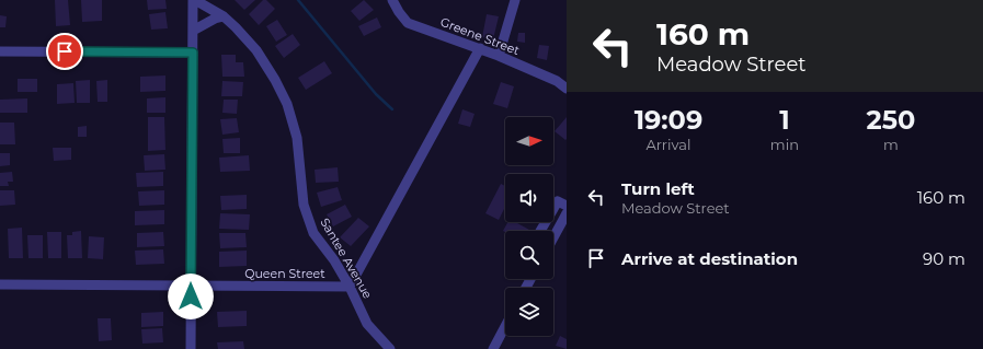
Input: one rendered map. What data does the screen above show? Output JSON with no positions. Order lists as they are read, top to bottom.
{
  "streets": {
    "street": ["Greene Street", "Santee Avenue", "Queen Street"]
  },
  "crossings": [
    ["Santee Avenue", "Queen Street"]
  ],
  "north": "right",
  "page": {
    "turn": ["160 m", "Meadow Street"],
    "eta": [
      "19:09",
      "Arrival",
      "1",
      "min",
      "250",
      "m"
    ],
    "list": [
      {
        "name": "Turn left",
        "note": "Meadow Street",
        "value": "160 m"
      },
      {
        "name": "Arrive at destination",
        "value": "90 m"
      }
    ]
  }
}
